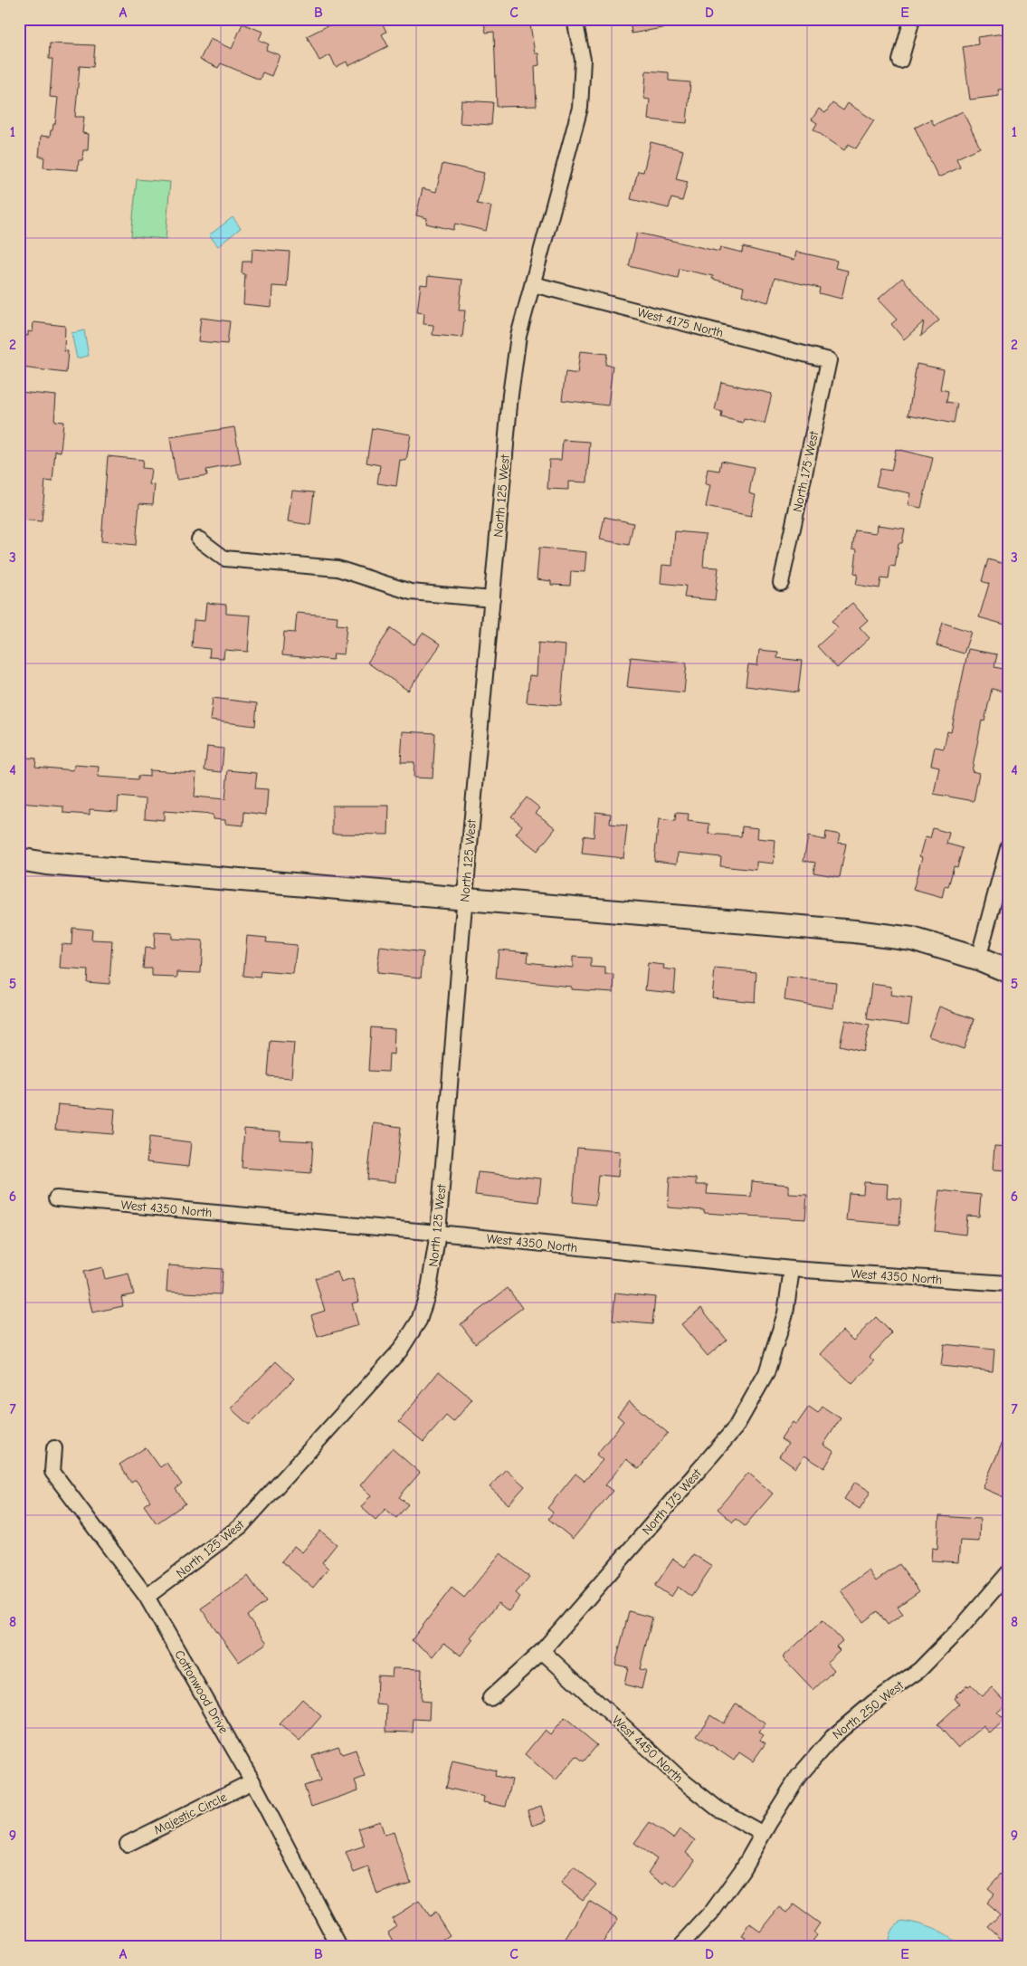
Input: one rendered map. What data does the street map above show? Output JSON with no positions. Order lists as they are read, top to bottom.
{
  "streets": {
    "street": [
      "West 4175 North",
      "North 175 West",
      "North 125 West",
      "West 4350 North",
      "Cottonwood Drive",
      "North 250 West",
      "West 4450 North",
      "Majestic Circle"
    ]
  },
  "crossings": [
    ["West 4175 North", "North 175 West"],
    ["West 4175 North", "North 125 West"],
    ["North 175 West", "West 4350 North"],
    ["North 175 West", "West 4450 North"],
    ["North 125 West", "West 4350 North"],
    ["North 125 West", "Cottonwood Drive"],
    ["Cottonwood Drive", "Majestic Circle"],
    ["North 250 West", "West 4450 North"]
  ],
  "grid": {
    "columns": [
      "A",
      "B",
      "C",
      "D",
      "E"
    ],
    "rows": [
      "1",
      "2",
      "3",
      "4",
      "5",
      "6",
      "7",
      "8",
      "9"
    ]
  }
}
